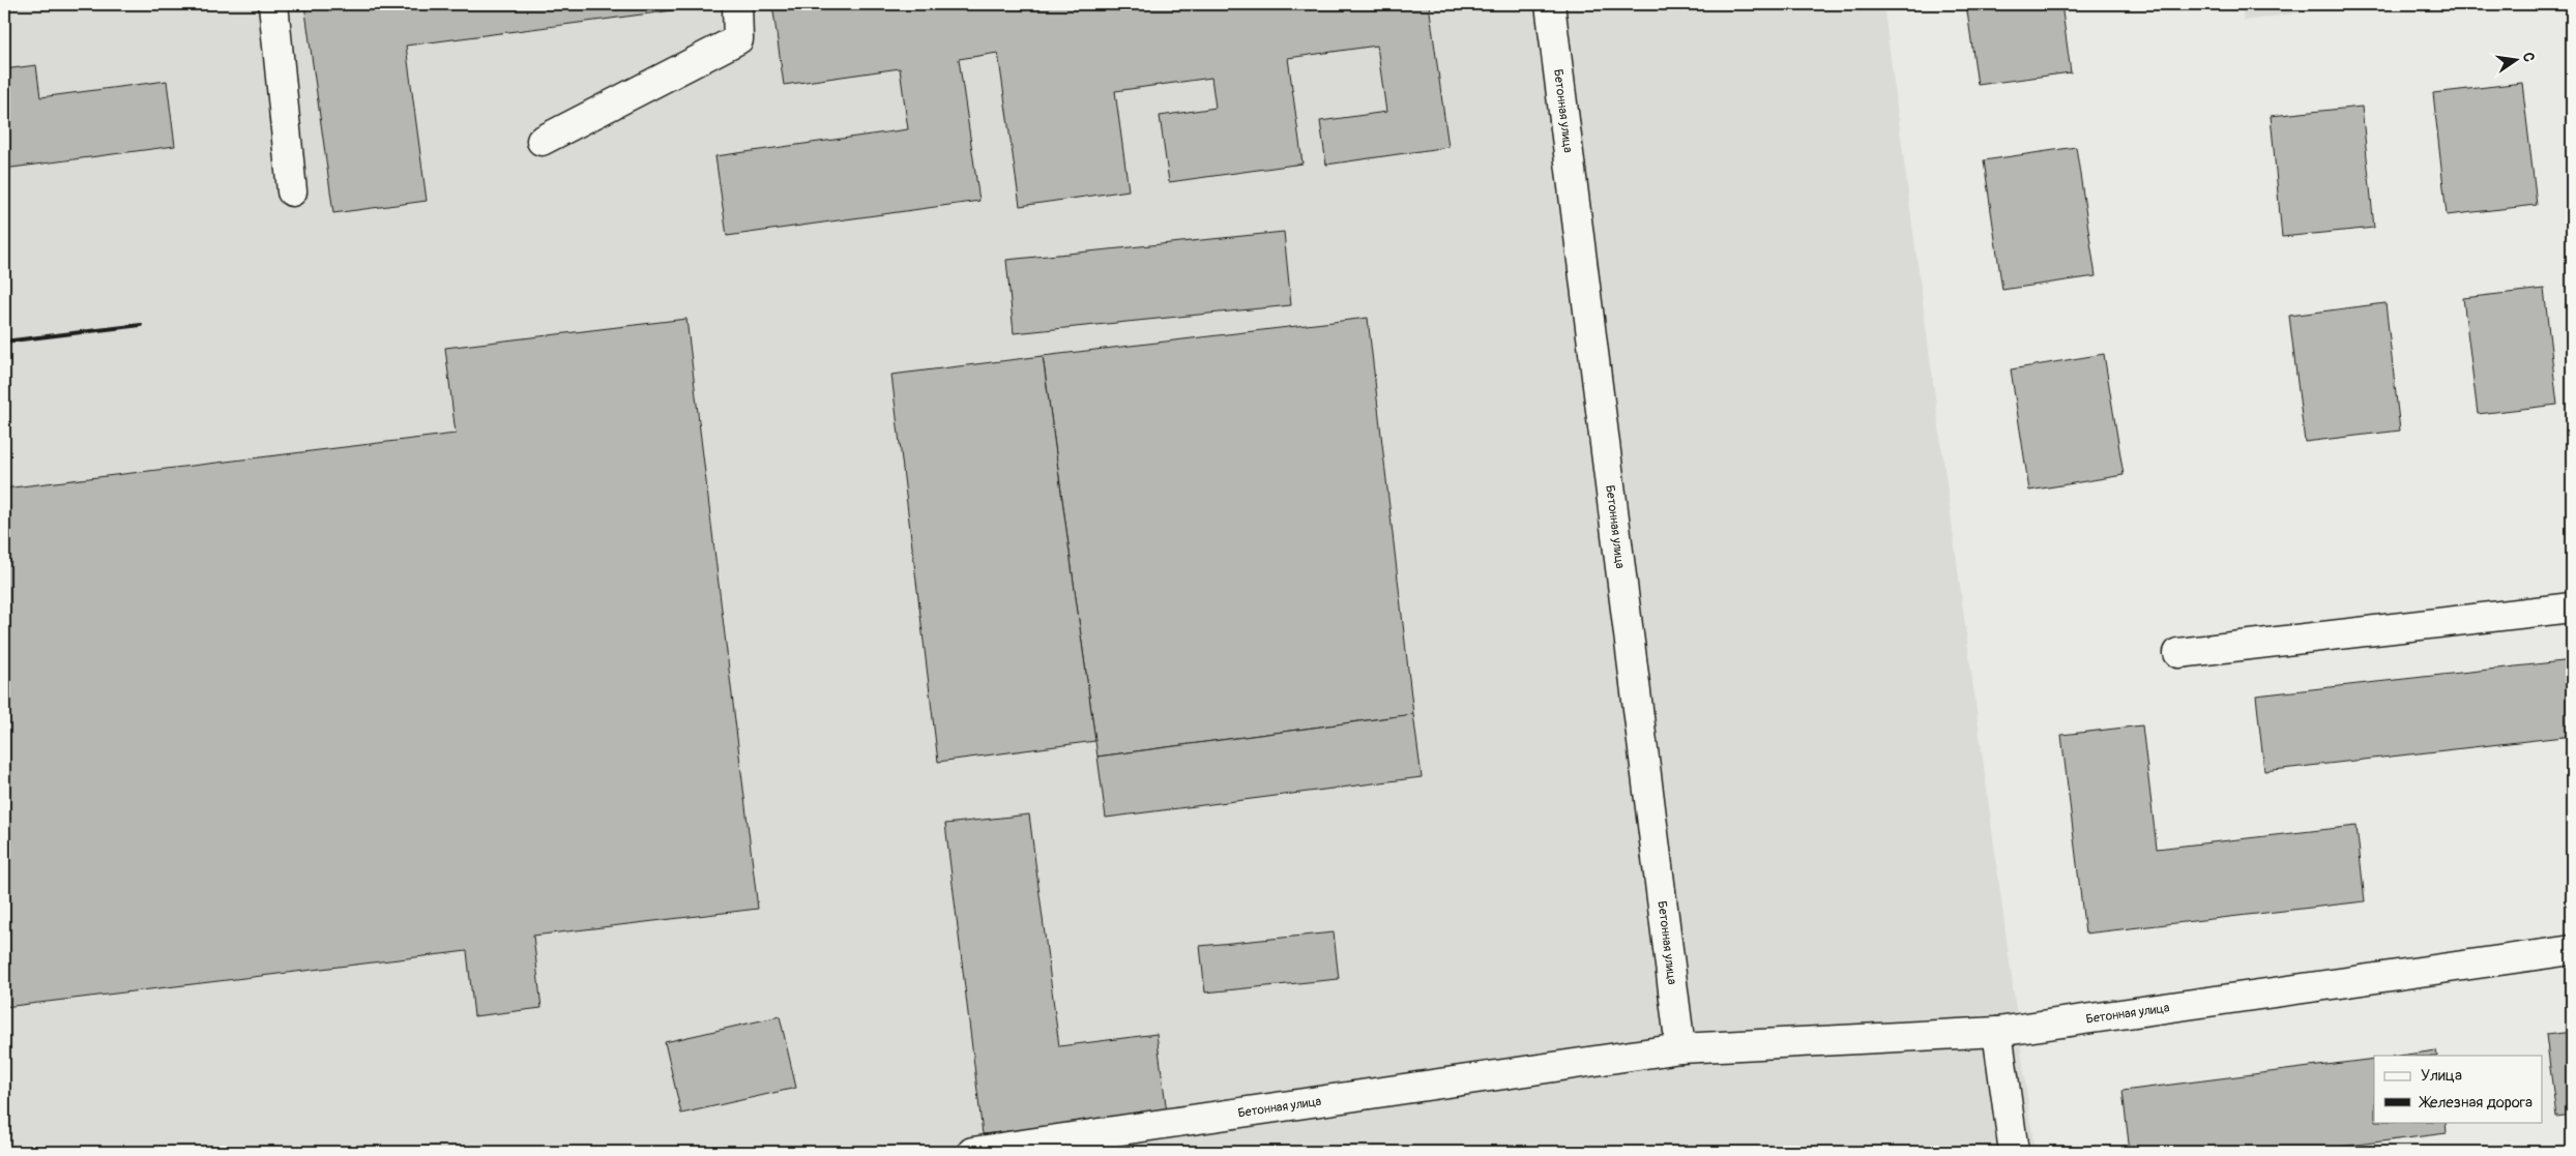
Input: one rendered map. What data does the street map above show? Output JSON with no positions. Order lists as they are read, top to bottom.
{
  "streets": {
    "street": ["Бетонная улица"]
  },
  "legend": ["Улица", "Железная дорога"],
  "north": "right"
}
